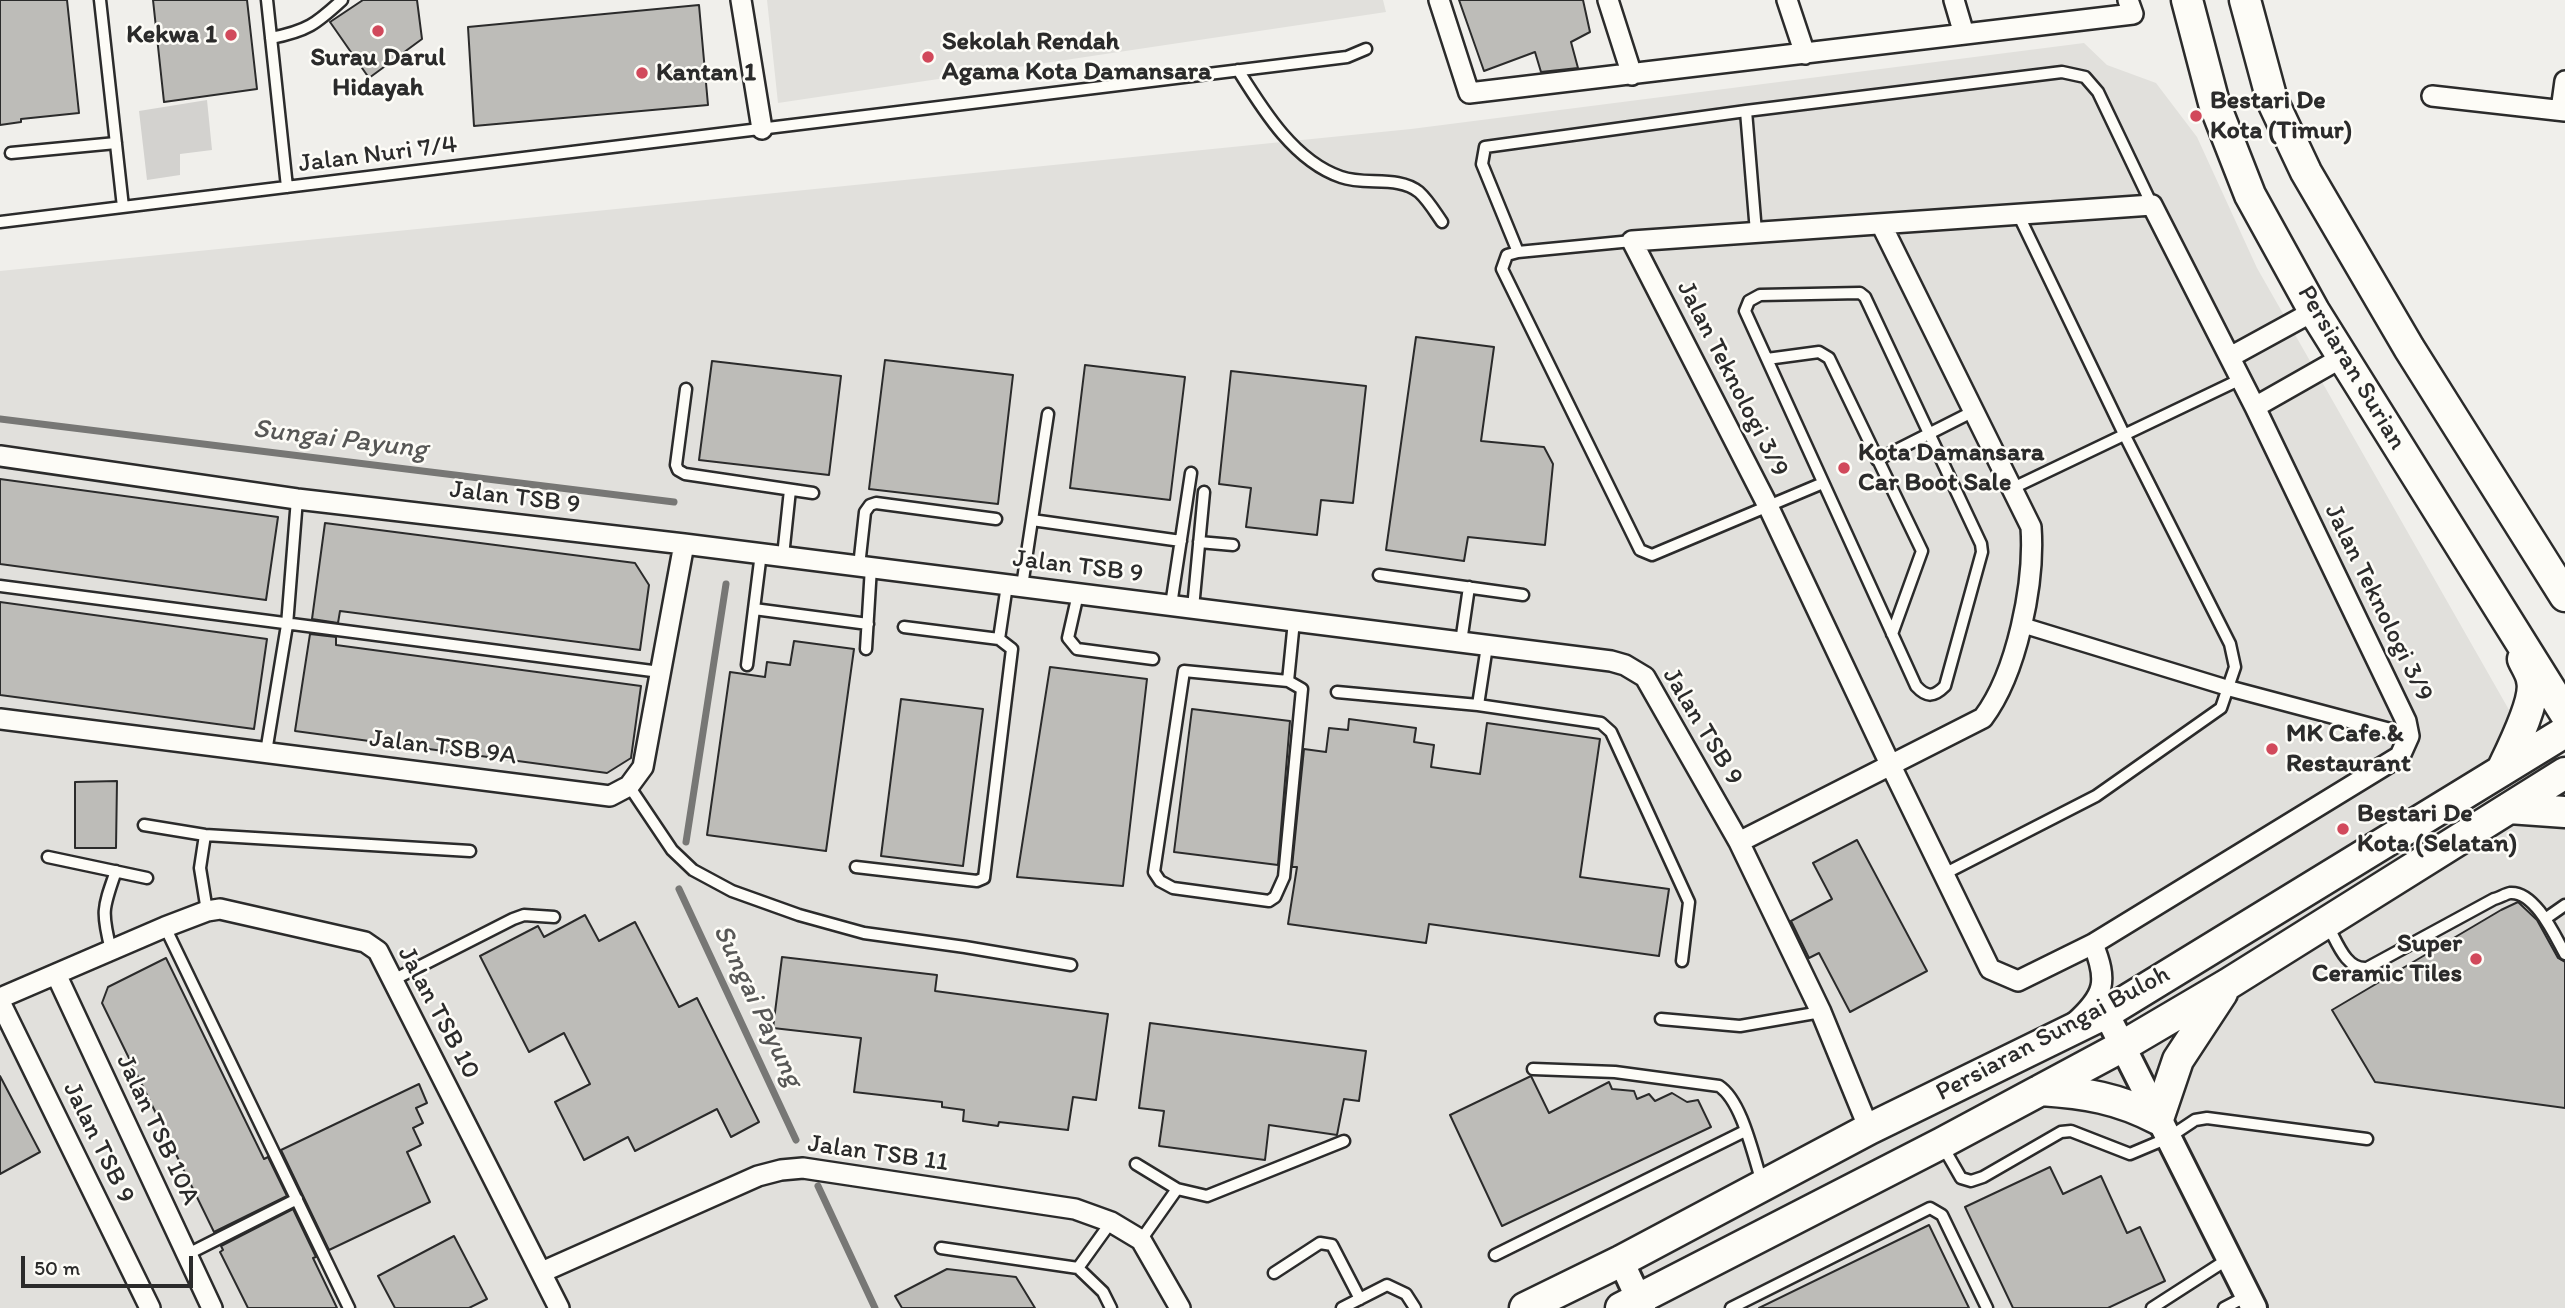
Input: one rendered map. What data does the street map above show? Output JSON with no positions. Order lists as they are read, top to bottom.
{
  "streets": {
    "main road": ["Persiaran Surian", "Persiaran Sungai Buloh"],
    "street": [
      "Jalan Teknologi 3/9",
      "Jalan TSB 9",
      "Jalan TSB 9A",
      "Jalan TSB 10",
      "Jalan TSB 10A",
      "Jalan TSB 11"
    ],
    "lane": ["Jalan Nuri 7/4"]
  },
  "crossings": [
    ["Jalan TSB 9", "Jalan TSB 10"],
    ["Jalan TSB 9", "Persiaran Sungai Buloh"],
    ["Jalan TSB 10", "Jalan TSB 10A"],
    ["Jalan TSB 10", "Jalan TSB 11"]
  ],
  "water": ["Sungai Payung"],
  "places": [
    "Surau Darul Hidayah",
    "Kekwa 1",
    "Sekolah Rendah Agama Kota Damansara",
    "Kantan 1",
    "Bestari De Kota (Timur)",
    "Kota Damansara Car Boot Sale",
    "MK Cafe & Restaurant",
    "Bestari De Kota (Selatan)",
    "Super Ceramic Tiles"
  ],
  "scale_bar": "50 m"
}
